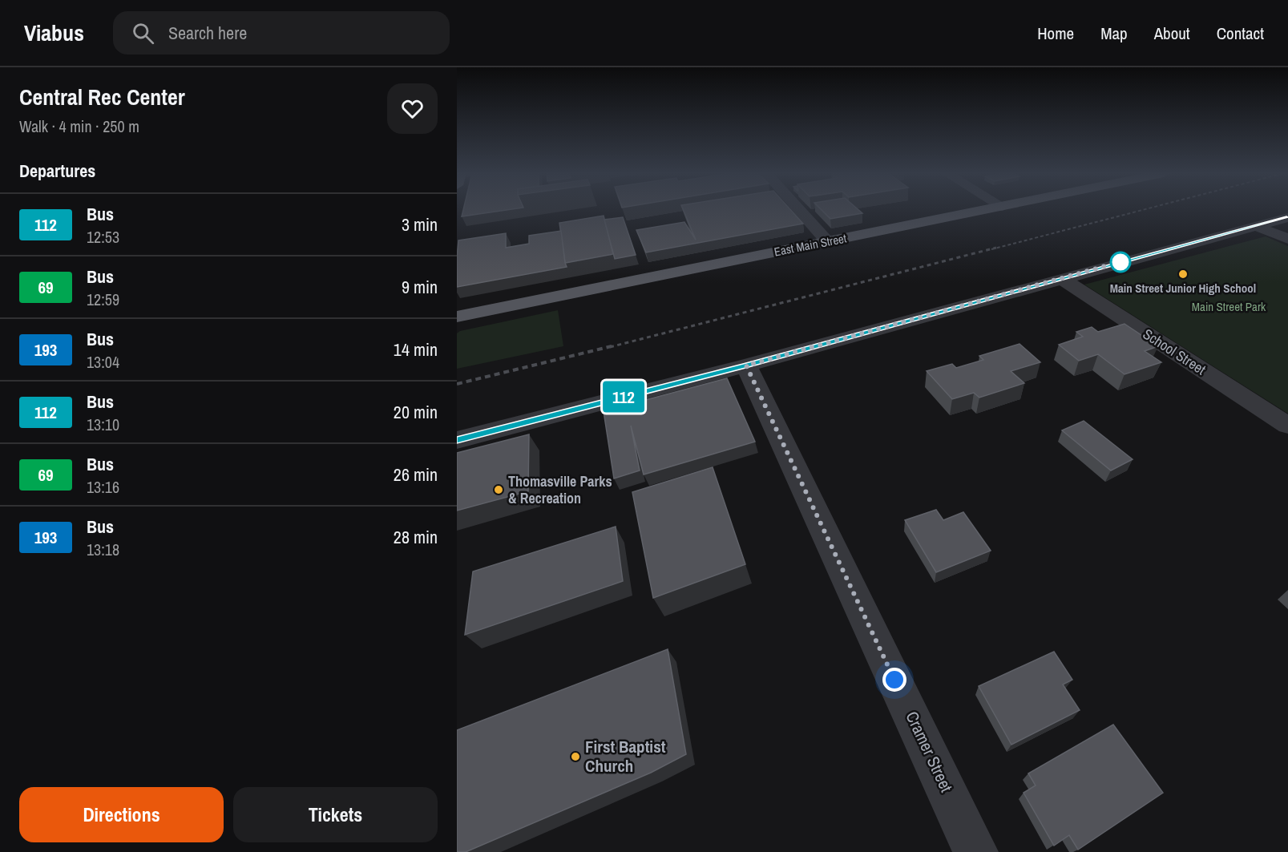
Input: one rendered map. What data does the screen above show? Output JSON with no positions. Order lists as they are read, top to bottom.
{
  "streets": {
    "main road": ["East Main Street"],
    "street": ["School Street", "Cramer Street"]
  },
  "parks": ["Main Street Park"],
  "places": ["Main Street Junior High School", "Thomasville Parks & Recreation", "First Baptist Church"],
  "lines": ["bus line 112"],
  "page": {
    "header": "Viabus",
    "search": "Search here",
    "nav": [
      "Home",
      "Map",
      "About",
      "Contact"
    ],
    "heading": [
      ["Central Rec Center", "Walk · 4 min · 250 m"],
      "Departures"
    ],
    "on_map": "112",
    "list": [
      {
        "mark": "112",
        "name": "Bus",
        "note": "12:53",
        "value": "3 min"
      },
      {
        "mark": "69",
        "name": "Bus",
        "note": "12:59",
        "value": "9 min"
      },
      {
        "mark": "193",
        "name": "Bus",
        "note": "13:04",
        "value": "14 min"
      },
      {
        "mark": "112",
        "name": "Bus",
        "note": "13:10",
        "value": "20 min"
      },
      {
        "mark": "69",
        "name": "Bus",
        "note": "13:16",
        "value": "26 min"
      },
      {
        "mark": "193",
        "name": "Bus",
        "note": "13:18",
        "value": "28 min"
      }
    ],
    "buttons": ["Directions", "Tickets"]
  }
}
